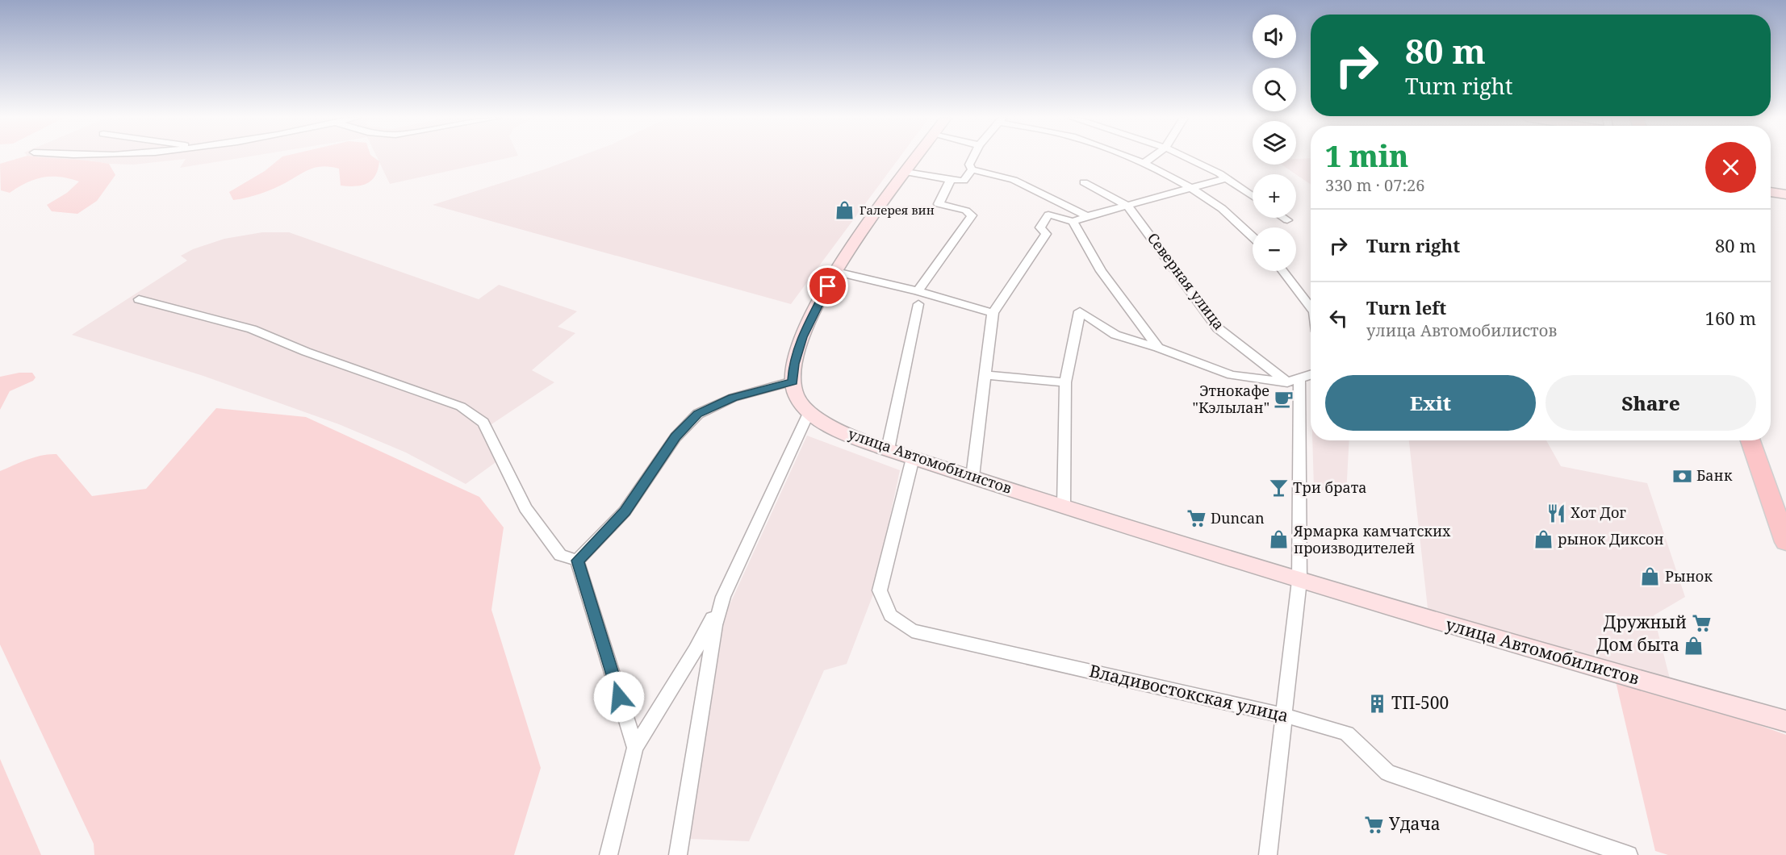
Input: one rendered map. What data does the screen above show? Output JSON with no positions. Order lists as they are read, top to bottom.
{
  "streets": {
    "street": ["Северная улица", "улица Автомобилистов", "Владивостокская улица"]
  },
  "crossings": [
    ["улица Автомобилистов", "Владивостокская улица"]
  ],
  "places": {
    "shop": [
      "Галерея вин",
      "Ярмарка камчатских производителей",
      "рынок Диксон",
      "Рынок",
      "Дом быта"
    ],
    "cafe": ["Этнокафе \"Кэлылан\""],
    "bank": ["Банк"],
    "bar": ["Три брата"],
    "restaurant": ["Хот Дог"],
    "supermarket": ["Duncan", "Дружный", "Удача"],
    "building": ["ТП-500"]
  },
  "page": {
    "map_buttons": ["+", "−"],
    "turn": ["80 m", "Turn right"],
    "heading": ["1 min", "330 m · 07:26"],
    "list": [
      {
        "name": "Turn right",
        "value": "80 m"
      },
      {
        "name": "Turn left",
        "note": "улица Автомобилистов",
        "value": "160 m"
      }
    ],
    "buttons": ["Exit", "Share"]
  }
}
